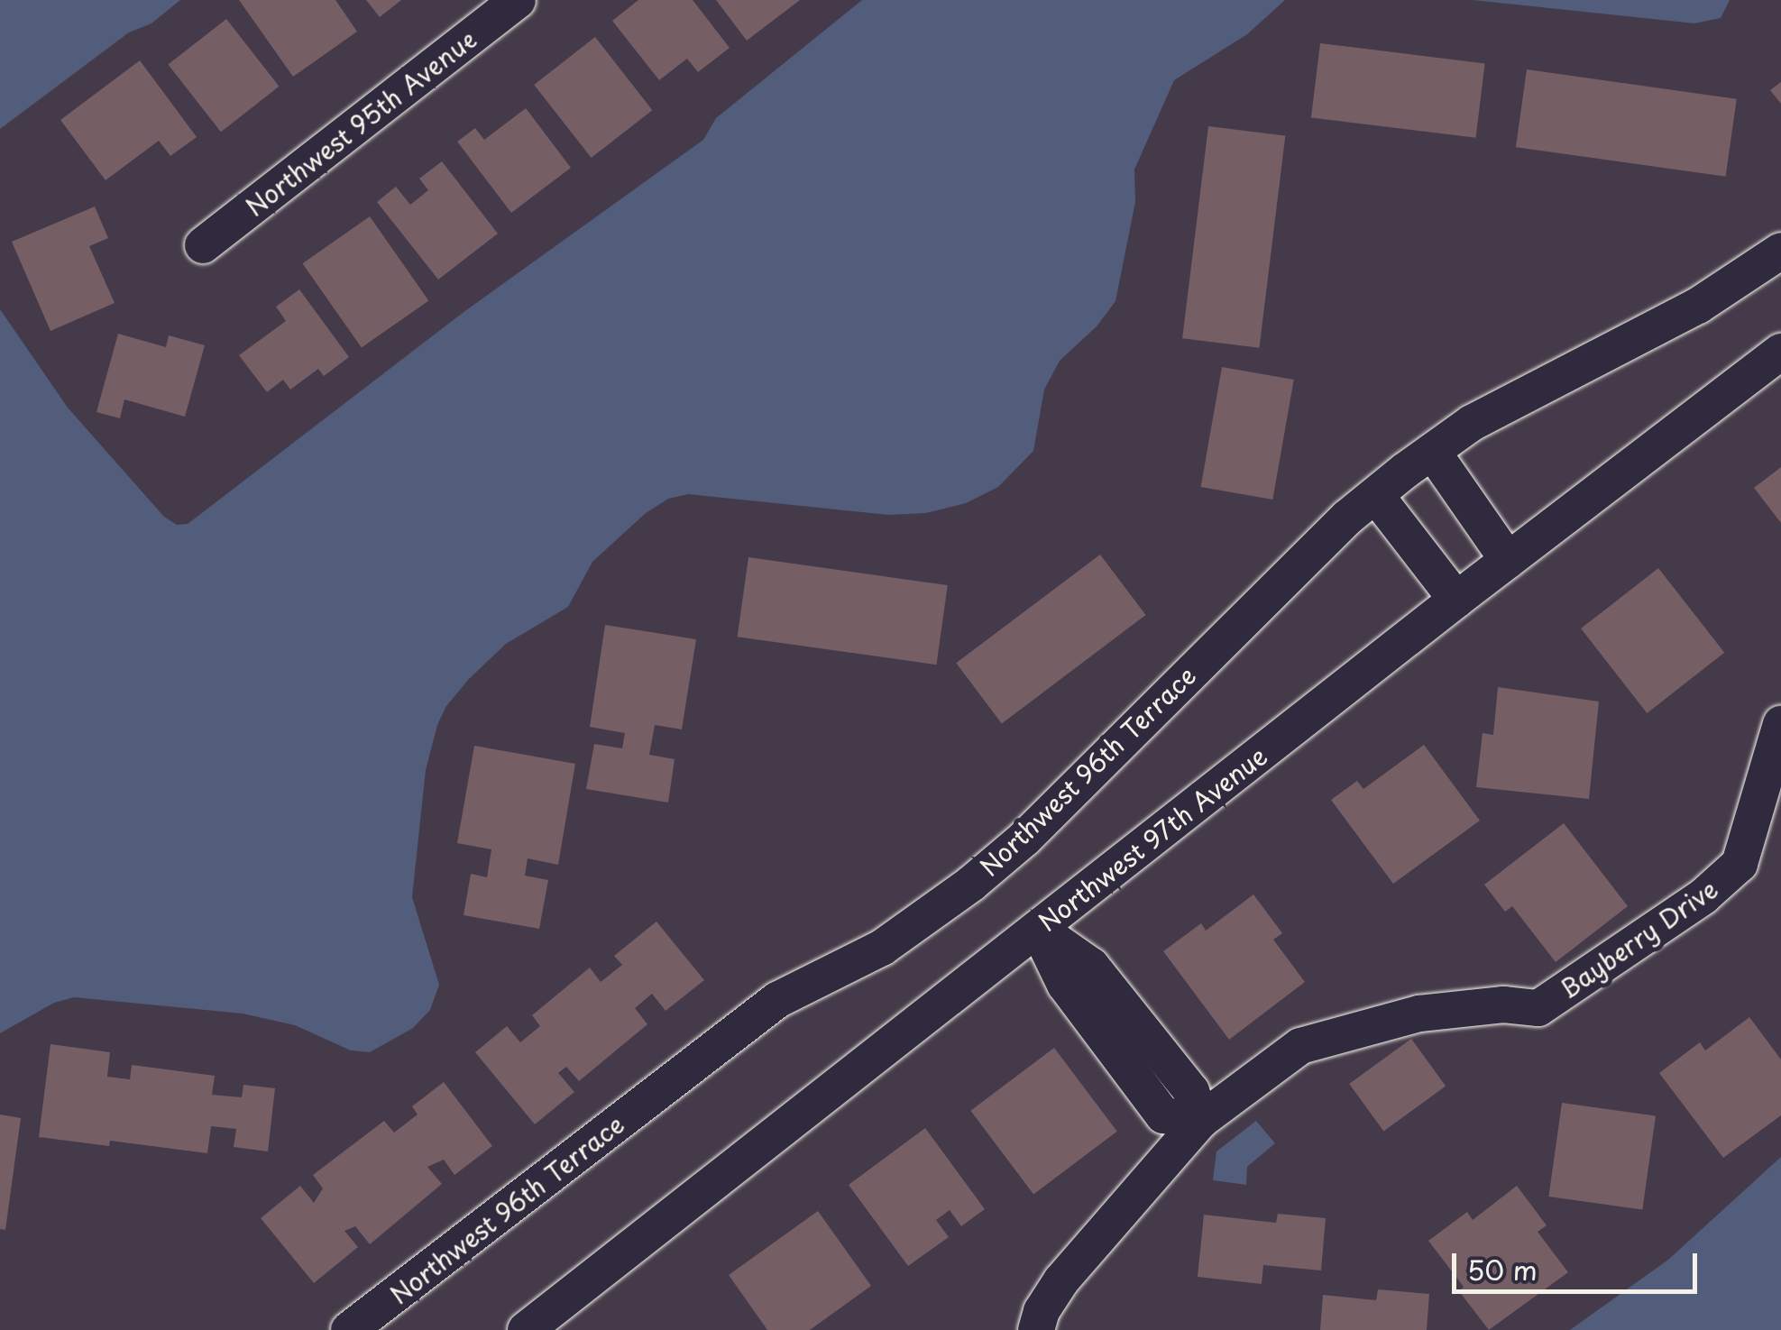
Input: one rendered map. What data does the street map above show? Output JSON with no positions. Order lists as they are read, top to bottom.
{
  "streets": {
    "street": [
      "Northwest 95th Avenue",
      "Northwest 96th Terrace",
      "Northwest 97th Avenue",
      "Bayberry Drive"
    ]
  },
  "scale_bar": "50 m"
}
